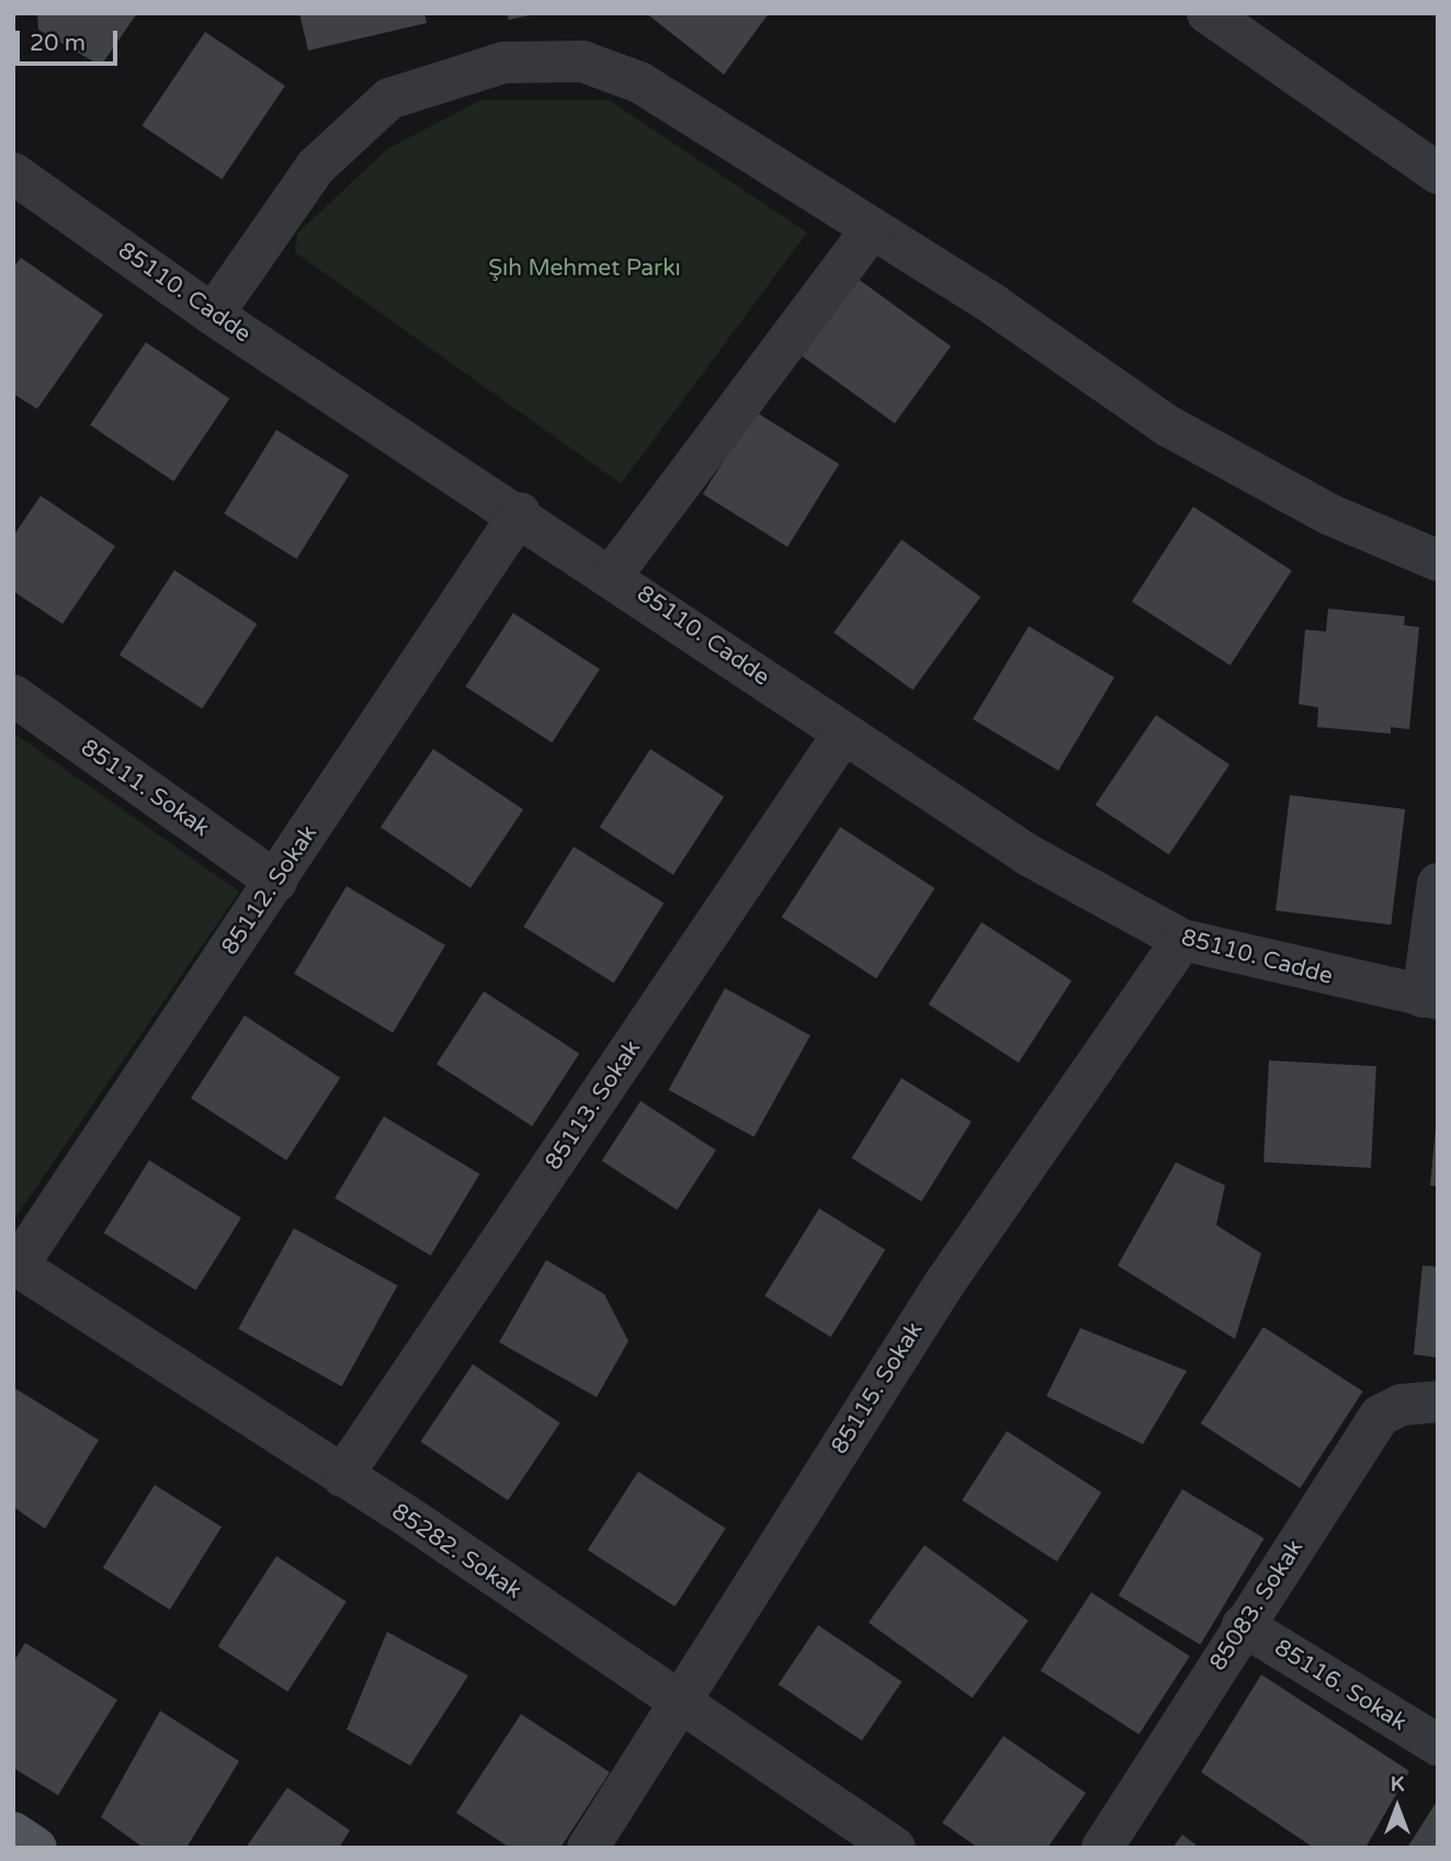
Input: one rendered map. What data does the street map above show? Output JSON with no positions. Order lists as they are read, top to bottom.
{
  "streets": {
    "street": [
      "85110. Cadde",
      "85111. Sokak",
      "85112. Sokak",
      "85113. Sokak",
      "85115. Sokak",
      "85282. Sokak",
      "85083. Sokak",
      "85116. Sokak"
    ]
  },
  "crossings": [
    ["85110. Cadde", "85112. Sokak"],
    ["85110. Cadde", "85113. Sokak"],
    ["85110. Cadde", "85115. Sokak"],
    ["85111. Sokak", "85112. Sokak"],
    ["85112. Sokak", "85282. Sokak"],
    ["85113. Sokak", "85282. Sokak"],
    ["85115. Sokak", "85282. Sokak"],
    ["85083. Sokak", "85116. Sokak"]
  ],
  "parks": ["Şıh Mehmet Parkı"],
  "scale_bar": "20 m",
  "north": "top"
}
